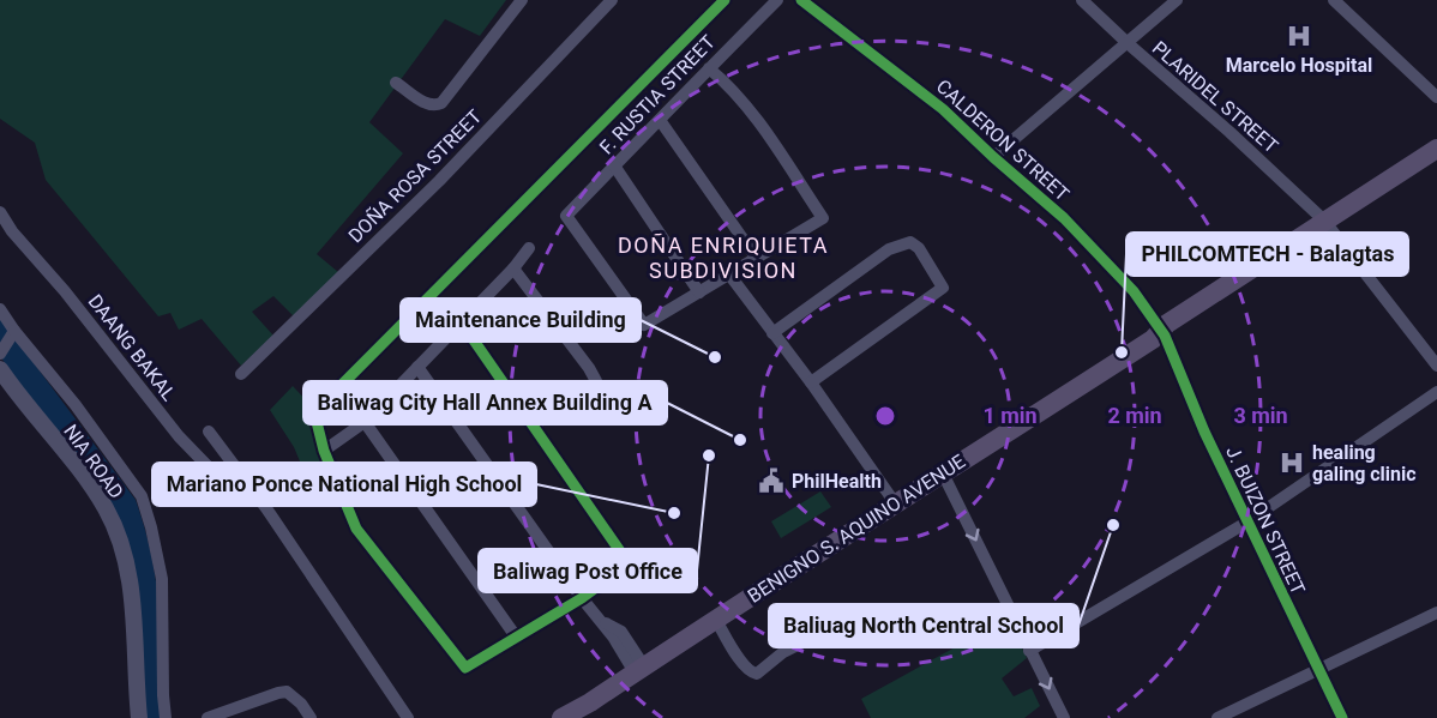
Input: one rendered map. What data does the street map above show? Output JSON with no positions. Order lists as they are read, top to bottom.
{
  "streets": {
    "main road": ["BENIGNO S. AQUINO AVENUE"],
    "street": [
      "F. RUSTIA STREET",
      "PLARIDEL STREET",
      "CALDERON STREET",
      "DOÑA ROSA STREET",
      "DAANG BAKAL",
      "NIA ROAD",
      "J. BUIZON STREET"
    ]
  },
  "crossings": [
    ["PLARIDEL STREET", "BENIGNO S. AQUINO AVENUE"],
    ["CALDERON STREET", "J. BUIZON STREET"],
    ["CALDERON STREET", "BENIGNO S. AQUINO AVENUE"],
    ["J. BUIZON STREET", "BENIGNO S. AQUINO AVENUE"]
  ],
  "districts": ["DOÑA ENRIQUIETA SUBDIVISION"],
  "places": {
    "hospital": ["Marcelo Hospital", "healing galing clinic"],
    "other": [
      "PHILCOMTECH - Balagtas",
      "Maintenance Building",
      "Baliwag City Hall Annex Building A",
      "Baliwag Post Office",
      "Mariano Ponce National High School",
      "Baliuag North Central School"
    ],
    "public building": ["PhilHealth"]
  },
  "rings": ["1 min", "2 min", "3 min"]
}
